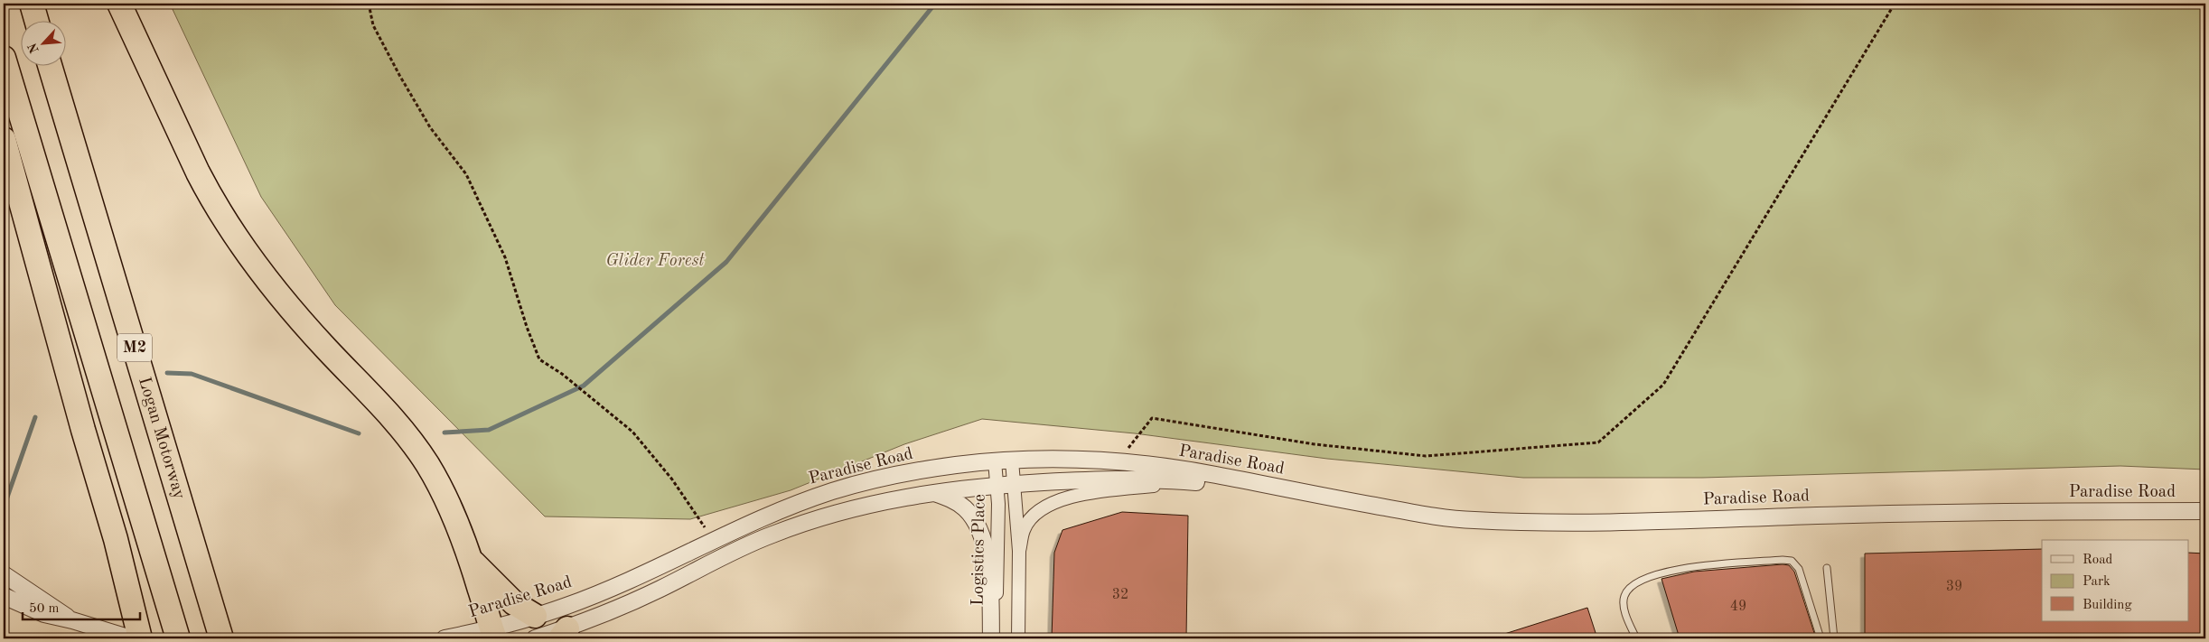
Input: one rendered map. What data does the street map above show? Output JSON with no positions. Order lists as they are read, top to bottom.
{
  "streets": {
    "highway": ["M2", "Logan Motorway"],
    "street": ["Paradise Road", "Logistics Place"]
  },
  "crossings": [
    ["Paradise Road", "Logistics Place"]
  ],
  "parks": ["Glider Forest"],
  "house_numbers": ["39", "32", "49"],
  "legend": ["Road", "Park", "Building"],
  "scale_bar": "50 m",
  "north": "bottom left"
}
